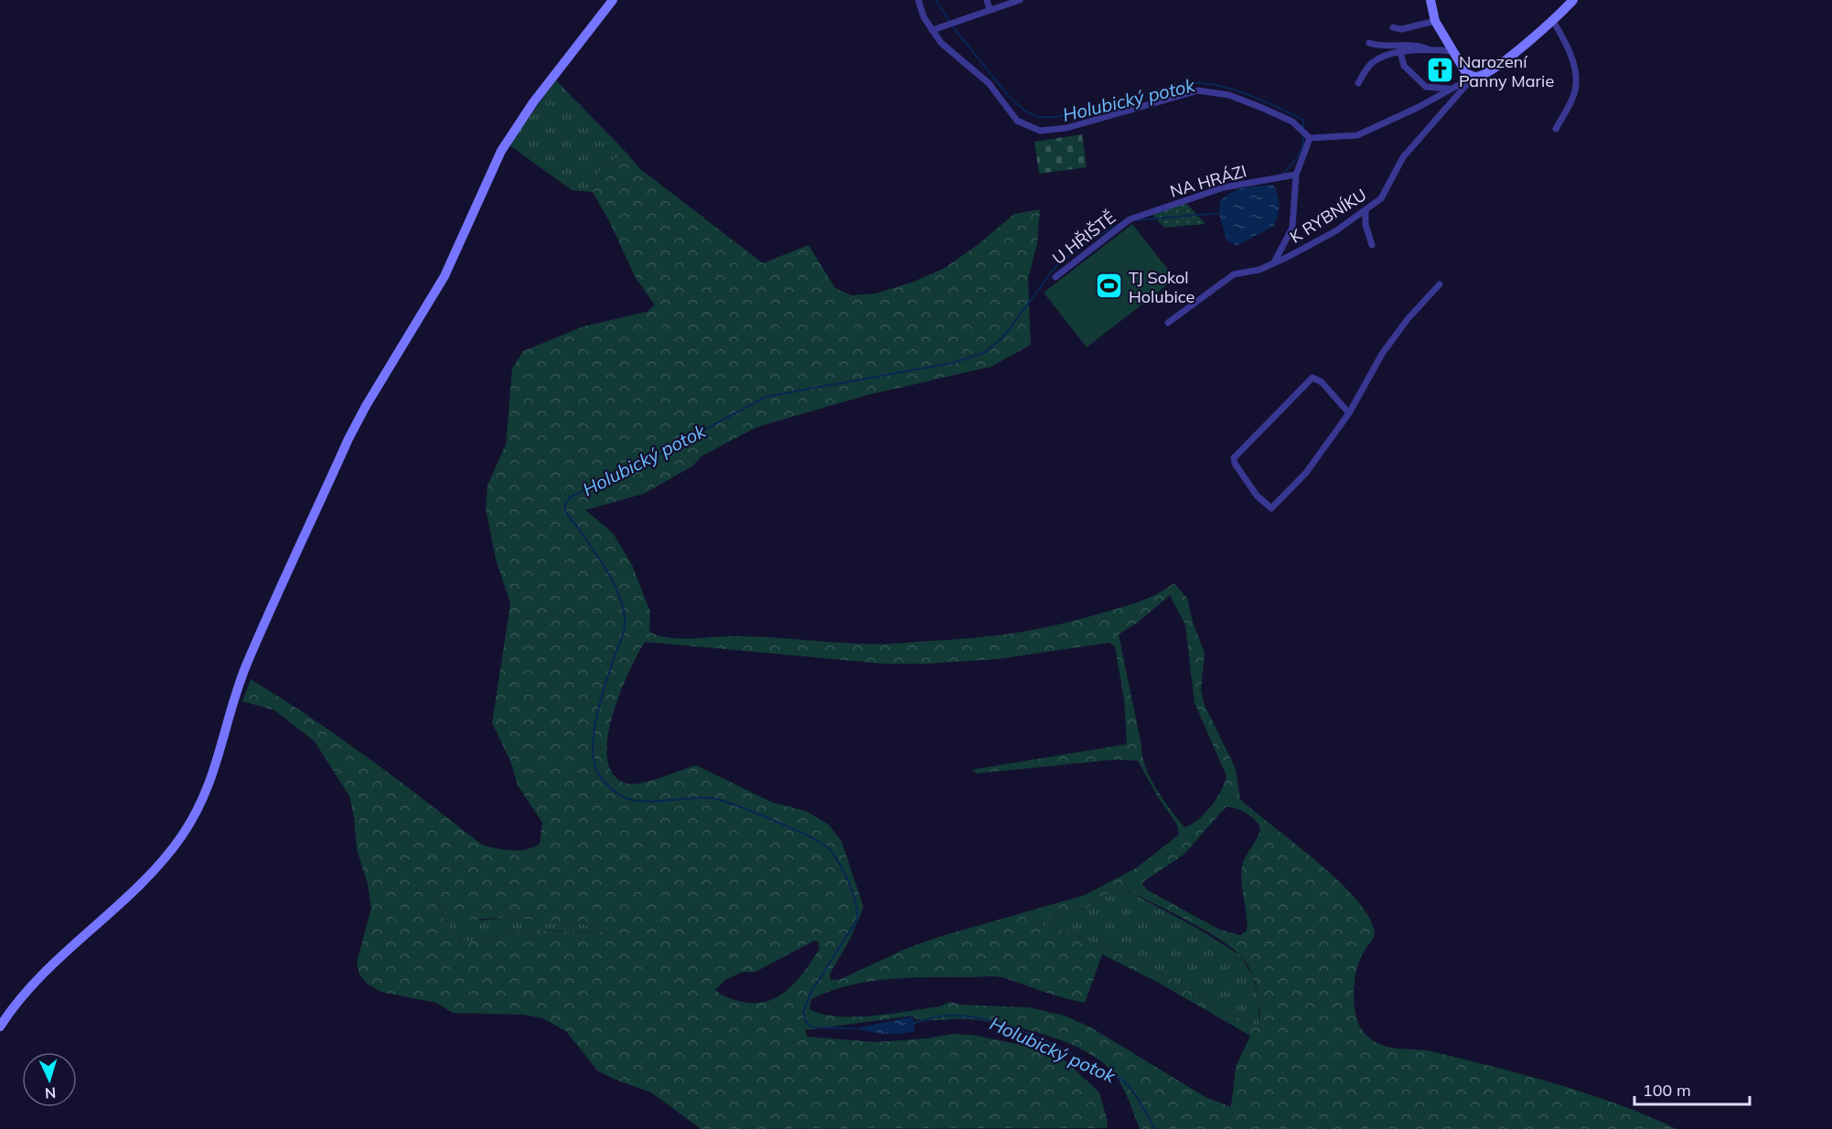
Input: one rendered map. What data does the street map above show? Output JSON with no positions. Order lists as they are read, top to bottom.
{
  "streets": {
    "street": ["NA HRÁZI", "K RYBNÍKU", "U HŘIŠTĚ"]
  },
  "crossings": [
    ["NA HRÁZI", "U HŘIŠTĚ"]
  ],
  "water": ["Holubický potok"],
  "places": {
    "church": ["Narození Panny Marie"],
    "sports": ["TJ Sokol Holubice"]
  },
  "scale_bar": "100 m",
  "north": "bottom"
}
